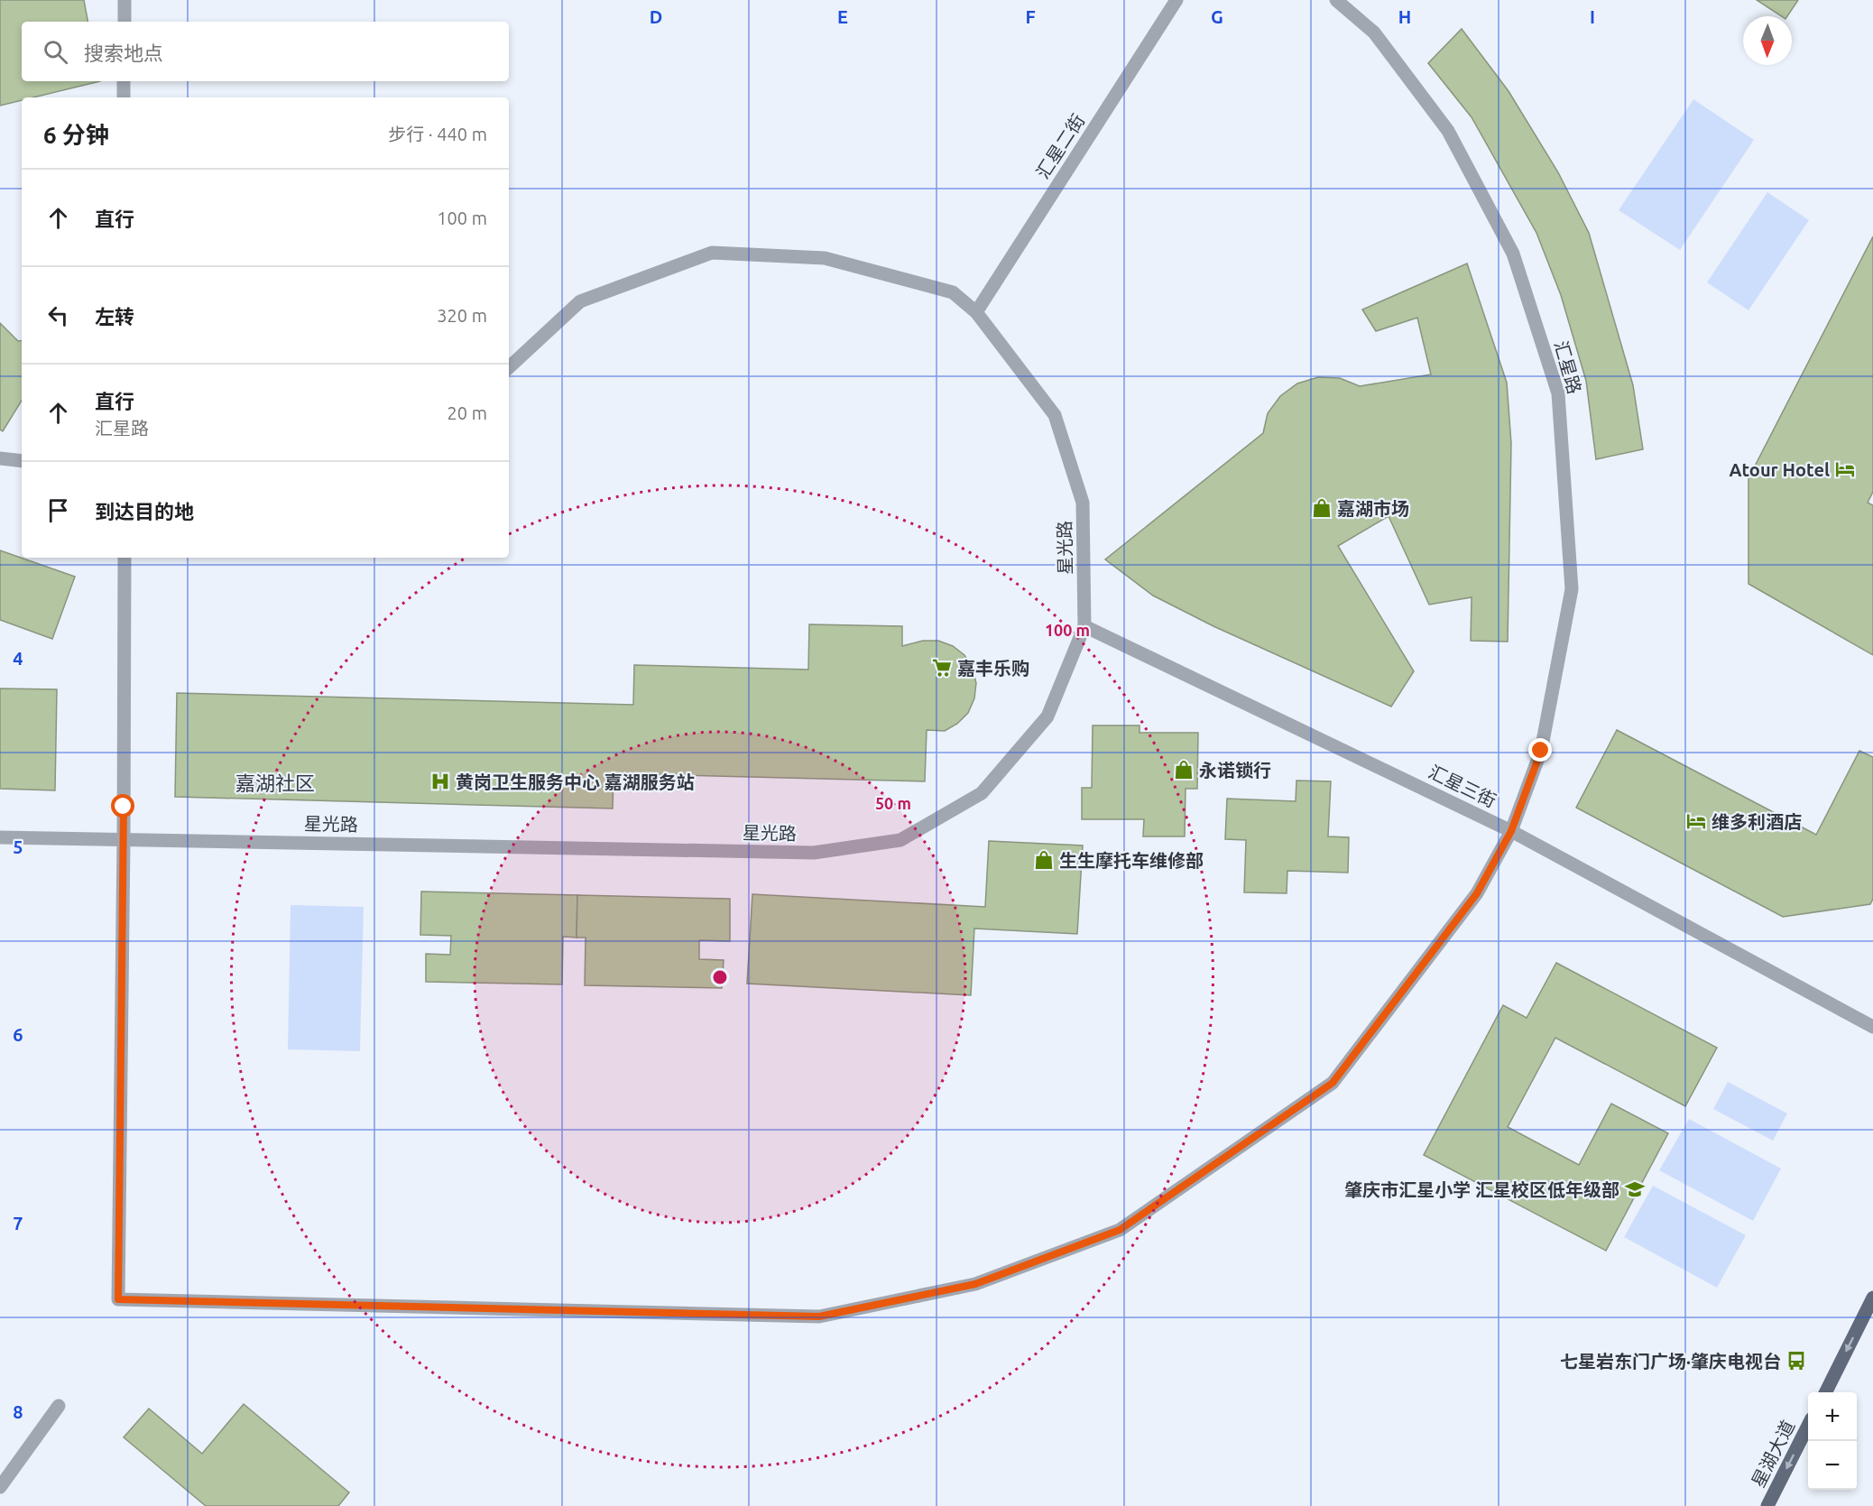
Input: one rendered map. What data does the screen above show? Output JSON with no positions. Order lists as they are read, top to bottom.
{
  "streets": {
    "main road": ["星湖大道"],
    "street": [
      "汇星二街",
      "汇星路",
      "星光路",
      "汇星三街"
    ]
  },
  "crossings": [
    ["汇星二街", "星光路"],
    ["汇星路", "星光路"],
    ["汇星路", "汇星三街"],
    ["星光路", "汇星三街"]
  ],
  "one_way": ["星湖大道"],
  "districts": ["嘉湖社区"],
  "places": {
    "hotel": ["Atour Hotel", "维多利酒店"],
    "shop": ["嘉湖市场", "永诺锁行", "生生摩托车维修部"],
    "supermarket": ["嘉丰乐购"],
    "hospital": ["黄岗卫生服务中心 嘉湖服务站"],
    "school or university": ["肇庆市汇星小学 汇星校区低年级部"],
    "bus stop": ["七星岩东门广场·肇庆电视台"]
  },
  "north": "bottom",
  "page": {
    "search": "搜索地点",
    "heading": ["6 分钟", "步行 · 440 m"],
    "list": [
      ["直行", "100 m"],
      ["左转", "320 m"],
      ["直行", "汇星路", "20 m"],
      "到达目的地"
    ],
    "map_buttons": ["+", "−"]
  },
  "grid": {
    "columns": [
      "D",
      "E",
      "F",
      "G",
      "H",
      "I"
    ],
    "rows": [
      "4",
      "5",
      "6",
      "7",
      "8"
    ]
  },
  "rings": ["100 m", "50 m"]
}
